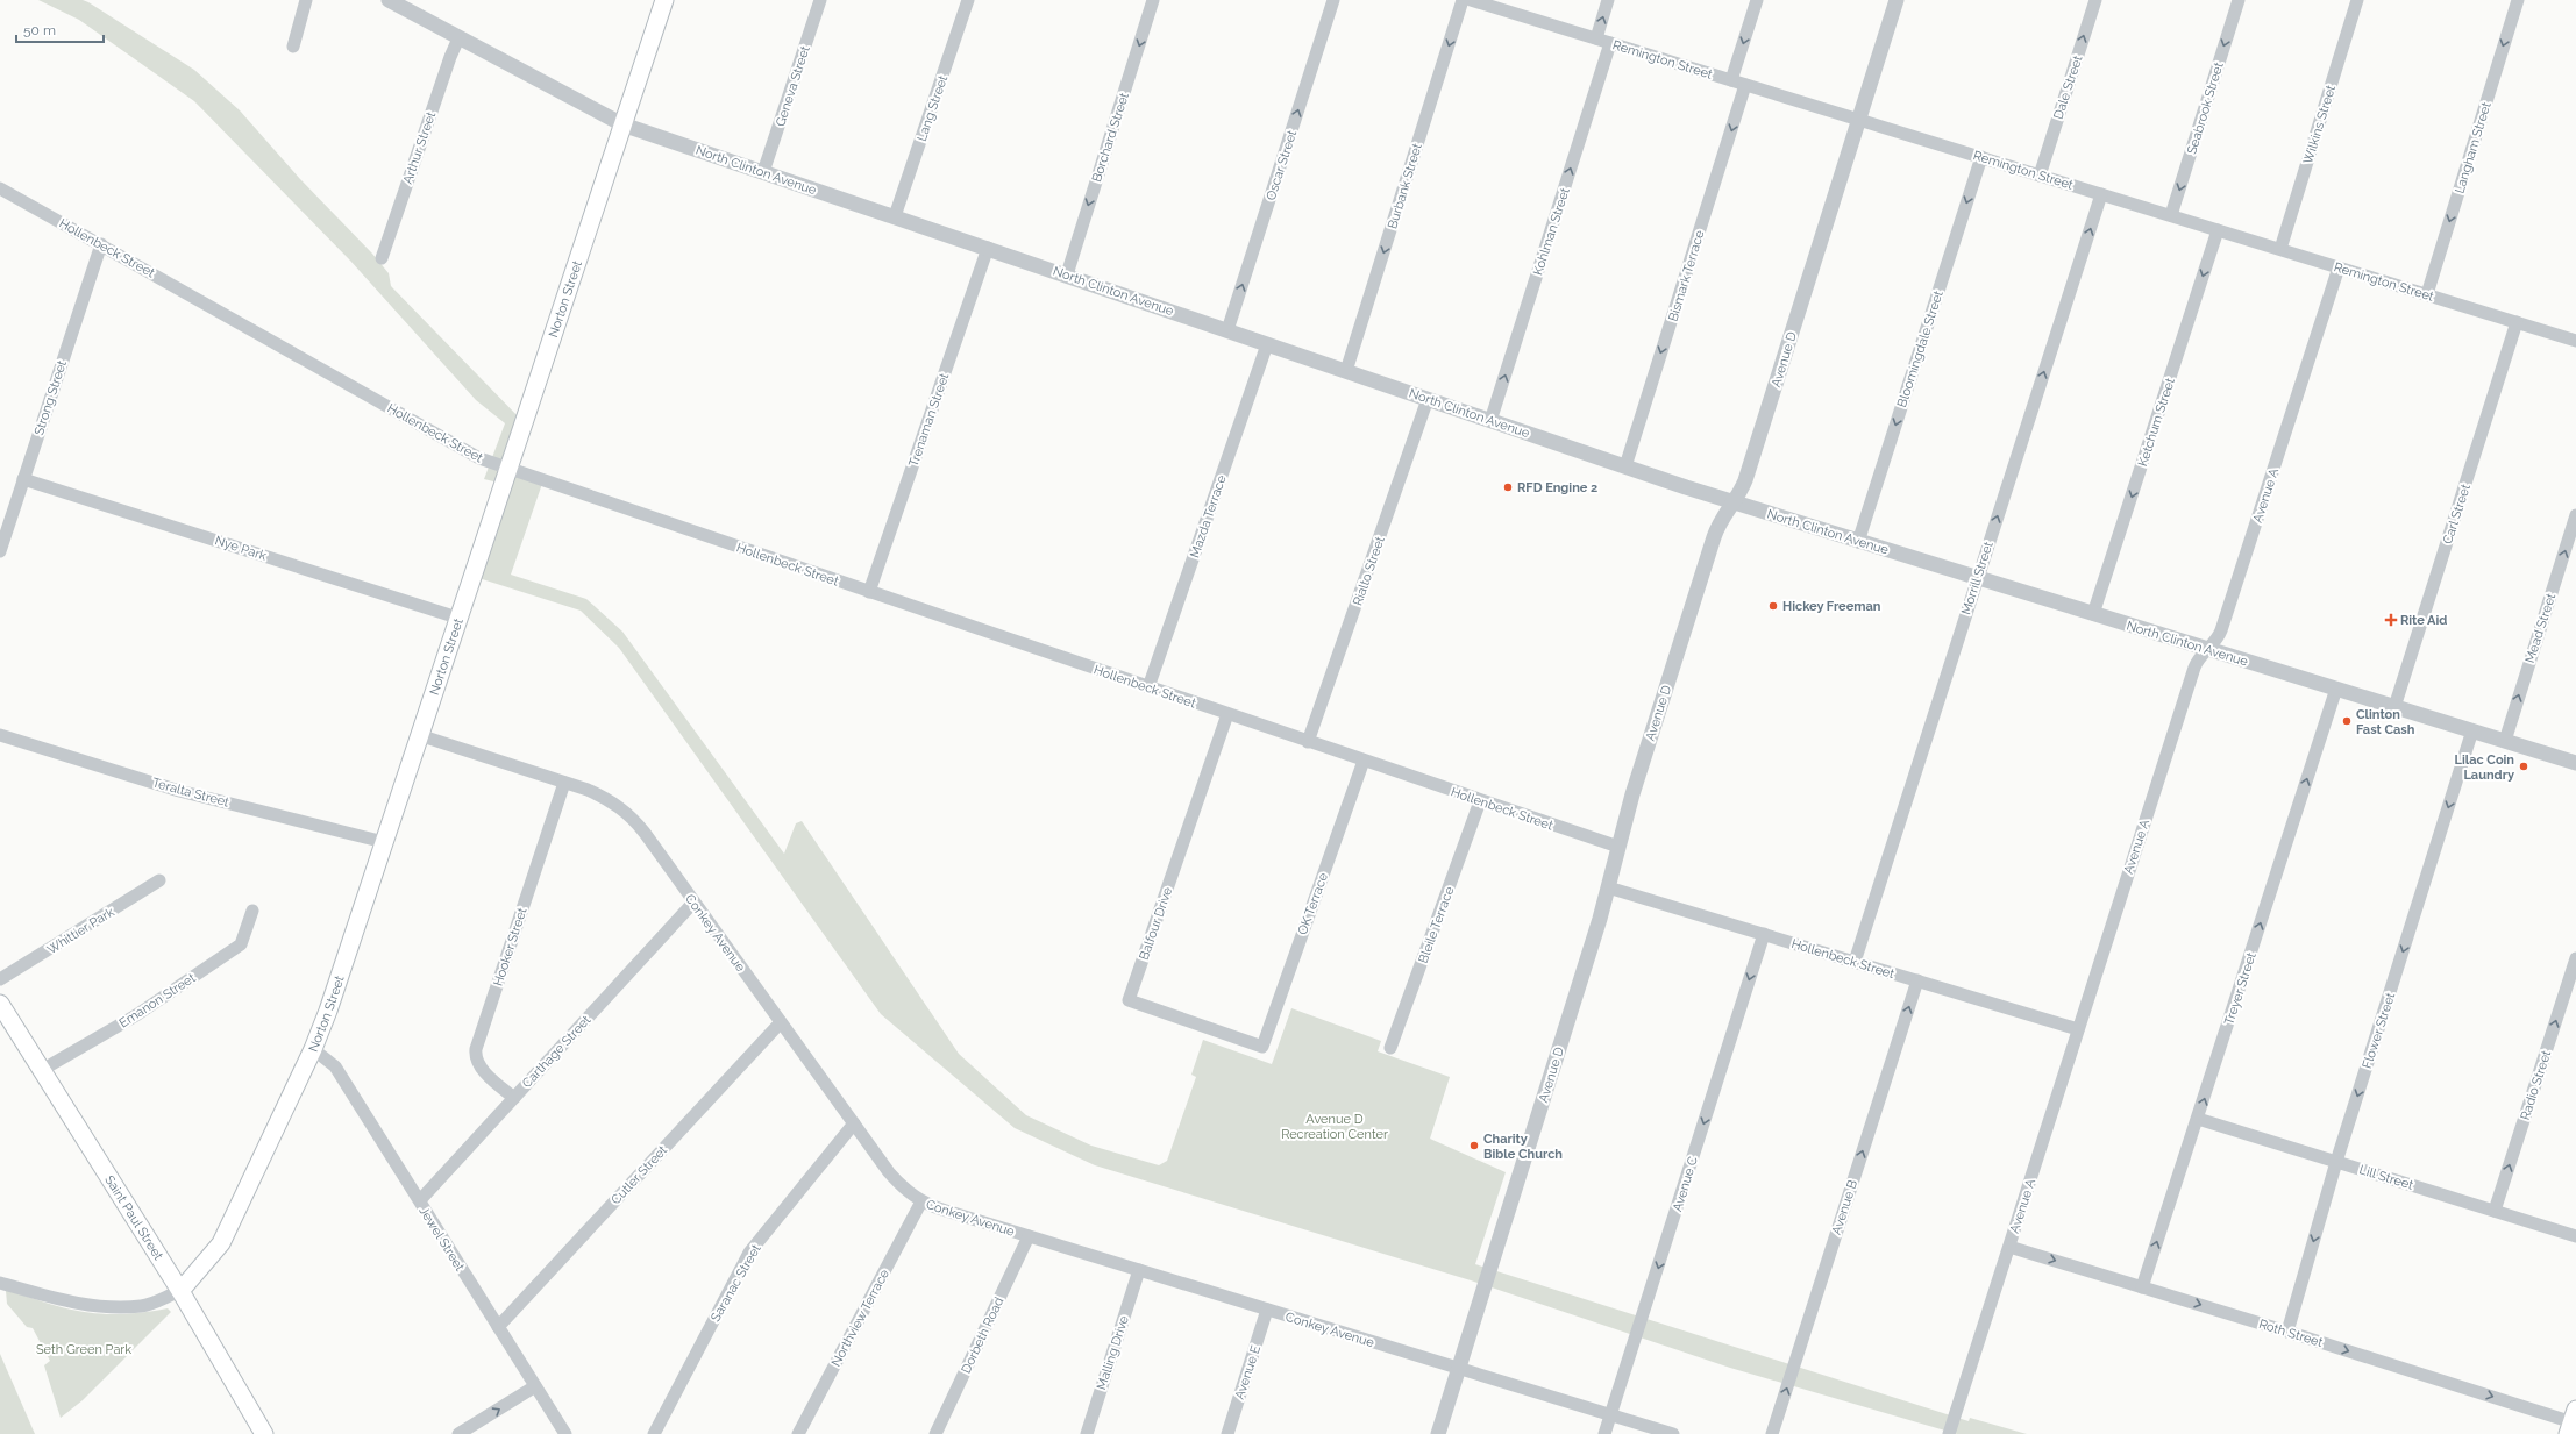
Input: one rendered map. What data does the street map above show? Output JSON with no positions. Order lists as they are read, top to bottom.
{
  "streets": {
    "main road": ["Norton Street", "Saint Paul Street"],
    "street": [
      "Remington Street",
      "Geneva Street",
      "Dale Street",
      "Lang Street",
      "Seabrook Street",
      "Wilkins Street",
      "Borchard Street",
      "Arthur Street",
      "Langham Street",
      "Oscar Street",
      "North Clinton Avenue",
      "Burbank Street",
      "Kohlman Street",
      "Hollenbeck Street",
      "Bismark Terrace",
      "Bloomingdale Street",
      "Avenue D",
      "Strong Street",
      "Trenaman Street",
      "Ketchum Street",
      "Avenue A",
      "Carl Street",
      "Mazda Terrace",
      "Nye Park",
      "Rialto Street",
      "Morrill Street",
      "Mead Street",
      "Teralta Street",
      "OK Terrace",
      "Balfour Drive",
      "Bleile Terrace",
      "Whittier Park",
      "Conkey Avenue",
      "Hooker Street",
      "Treyer Street",
      "Emanon Street",
      "Flower Street",
      "Carthage Street",
      "Radio Street",
      "Cutler Street",
      "Lill Street",
      "Avenue C",
      "Avenue B",
      "Jewel Street",
      "Saranac Street",
      "Northview Terrace",
      "Roth Street",
      "Dorbeth Road",
      "Malling Drive",
      "Avenue E"
    ]
  },
  "crossings": [
    ["Remington Street", "Dale Street"],
    ["Remington Street", "Seabrook Street"],
    ["Remington Street", "Wilkins Street"],
    ["Remington Street", "Langham Street"],
    ["Remington Street", "Kohlman Street"],
    ["Remington Street", "Bismark Terrace"],
    ["Remington Street", "Bloomingdale Street"],
    ["Remington Street", "Avenue D"],
    ["Remington Street", "Ketchum Street"],
    ["Remington Street", "Avenue A"],
    ["Remington Street", "Carl Street"],
    ["Remington Street", "Morrill Street"],
    ["Geneva Street", "North Clinton Avenue"],
    ["Lang Street", "North Clinton Avenue"],
    ["Borchard Street", "North Clinton Avenue"],
    ["Arthur Street", "North Clinton Avenue"],
    ["Oscar Street", "North Clinton Avenue"],
    ["North Clinton Avenue", "Burbank Street"],
    ["North Clinton Avenue", "Kohlman Street"],
    ["North Clinton Avenue", "Bismark Terrace"],
    ["North Clinton Avenue", "Norton Street"],
    ["North Clinton Avenue", "Bloomingdale Street"],
    ["North Clinton Avenue", "Avenue D"],
    ["North Clinton Avenue", "Trenaman Street"],
    ["North Clinton Avenue", "Ketchum Street"],
    ["North Clinton Avenue", "Avenue A"],
    ["North Clinton Avenue", "Carl Street"],
    ["North Clinton Avenue", "Mazda Terrace"],
    ["North Clinton Avenue", "Rialto Street"],
    ["North Clinton Avenue", "Morrill Street"],
    ["North Clinton Avenue", "Mead Street"],
    ["North Clinton Avenue", "Treyer Street"],
    ["North Clinton Avenue", "Flower Street"],
    ["Hollenbeck Street", "Norton Street"],
    ["Hollenbeck Street", "Avenue D"],
    ["Hollenbeck Street", "Strong Street"],
    ["Hollenbeck Street", "Trenaman Street"],
    ["Hollenbeck Street", "Avenue A"],
    ["Hollenbeck Street", "Mazda Terrace"],
    ["Hollenbeck Street", "Rialto Street"],
    ["Hollenbeck Street", "Morrill Street"],
    ["Hollenbeck Street", "OK Terrace"],
    ["Hollenbeck Street", "Balfour Drive"],
    ["Hollenbeck Street", "Bleile Terrace"],
    ["Hollenbeck Street", "Avenue C"],
    ["Hollenbeck Street", "Avenue B"],
    ["Norton Street", "Nye Park"],
    ["Norton Street", "Teralta Street"],
    ["Norton Street", "Conkey Avenue"],
    ["Norton Street", "Saint Paul Street"],
    ["Norton Street", "Jewel Street"],
    ["Avenue D", "Conkey Avenue"],
    ["Strong Street", "Nye Park"],
    ["Avenue A", "Roth Street"],
    ["OK Terrace", "Balfour Drive"],
    ["Conkey Avenue", "Hooker Street"],
    ["Conkey Avenue", "Carthage Street"],
    ["Conkey Avenue", "Cutler Street"],
    ["Conkey Avenue", "Avenue C"],
    ["Conkey Avenue", "Saranac Street"],
    ["Conkey Avenue", "Northview Terrace"],
    ["Conkey Avenue", "Dorbeth Road"],
    ["Conkey Avenue", "Malling Drive"],
    ["Conkey Avenue", "Avenue E"],
    ["Hooker Street", "Carthage Street"],
    ["Treyer Street", "Lill Street"],
    ["Treyer Street", "Roth Street"],
    ["Emanon Street", "Saint Paul Street"],
    ["Flower Street", "Lill Street"],
    ["Flower Street", "Roth Street"],
    ["Carthage Street", "Jewel Street"],
    ["Radio Street", "Lill Street"],
    ["Cutler Street", "Jewel Street"]
  ],
  "one_way": [
    "Dale Street",
    "Seabrook Street",
    "Borchard Street",
    "Langham Street",
    "Oscar Street",
    "Burbank Street",
    "Kohlman Street",
    "Bismark Terrace",
    "Bloomingdale Street",
    "Ketchum Street",
    "Morrill Street",
    "Mead Street",
    "Treyer Street",
    "Flower Street",
    "Radio Street",
    "Avenue C",
    "Avenue B",
    "Roth Street"
  ],
  "parks": ["Avenue D Recreation Center", "Seth Green Park"],
  "places": {
    "other": [
      "RFD Engine 2",
      "Hickey Freeman",
      "Clinton Fast Cash",
      "Lilac Coin Laundry",
      "Charity Bible Church"
    ],
    "health": ["Rite Aid"]
  },
  "scale_bar": "50 m"
}
